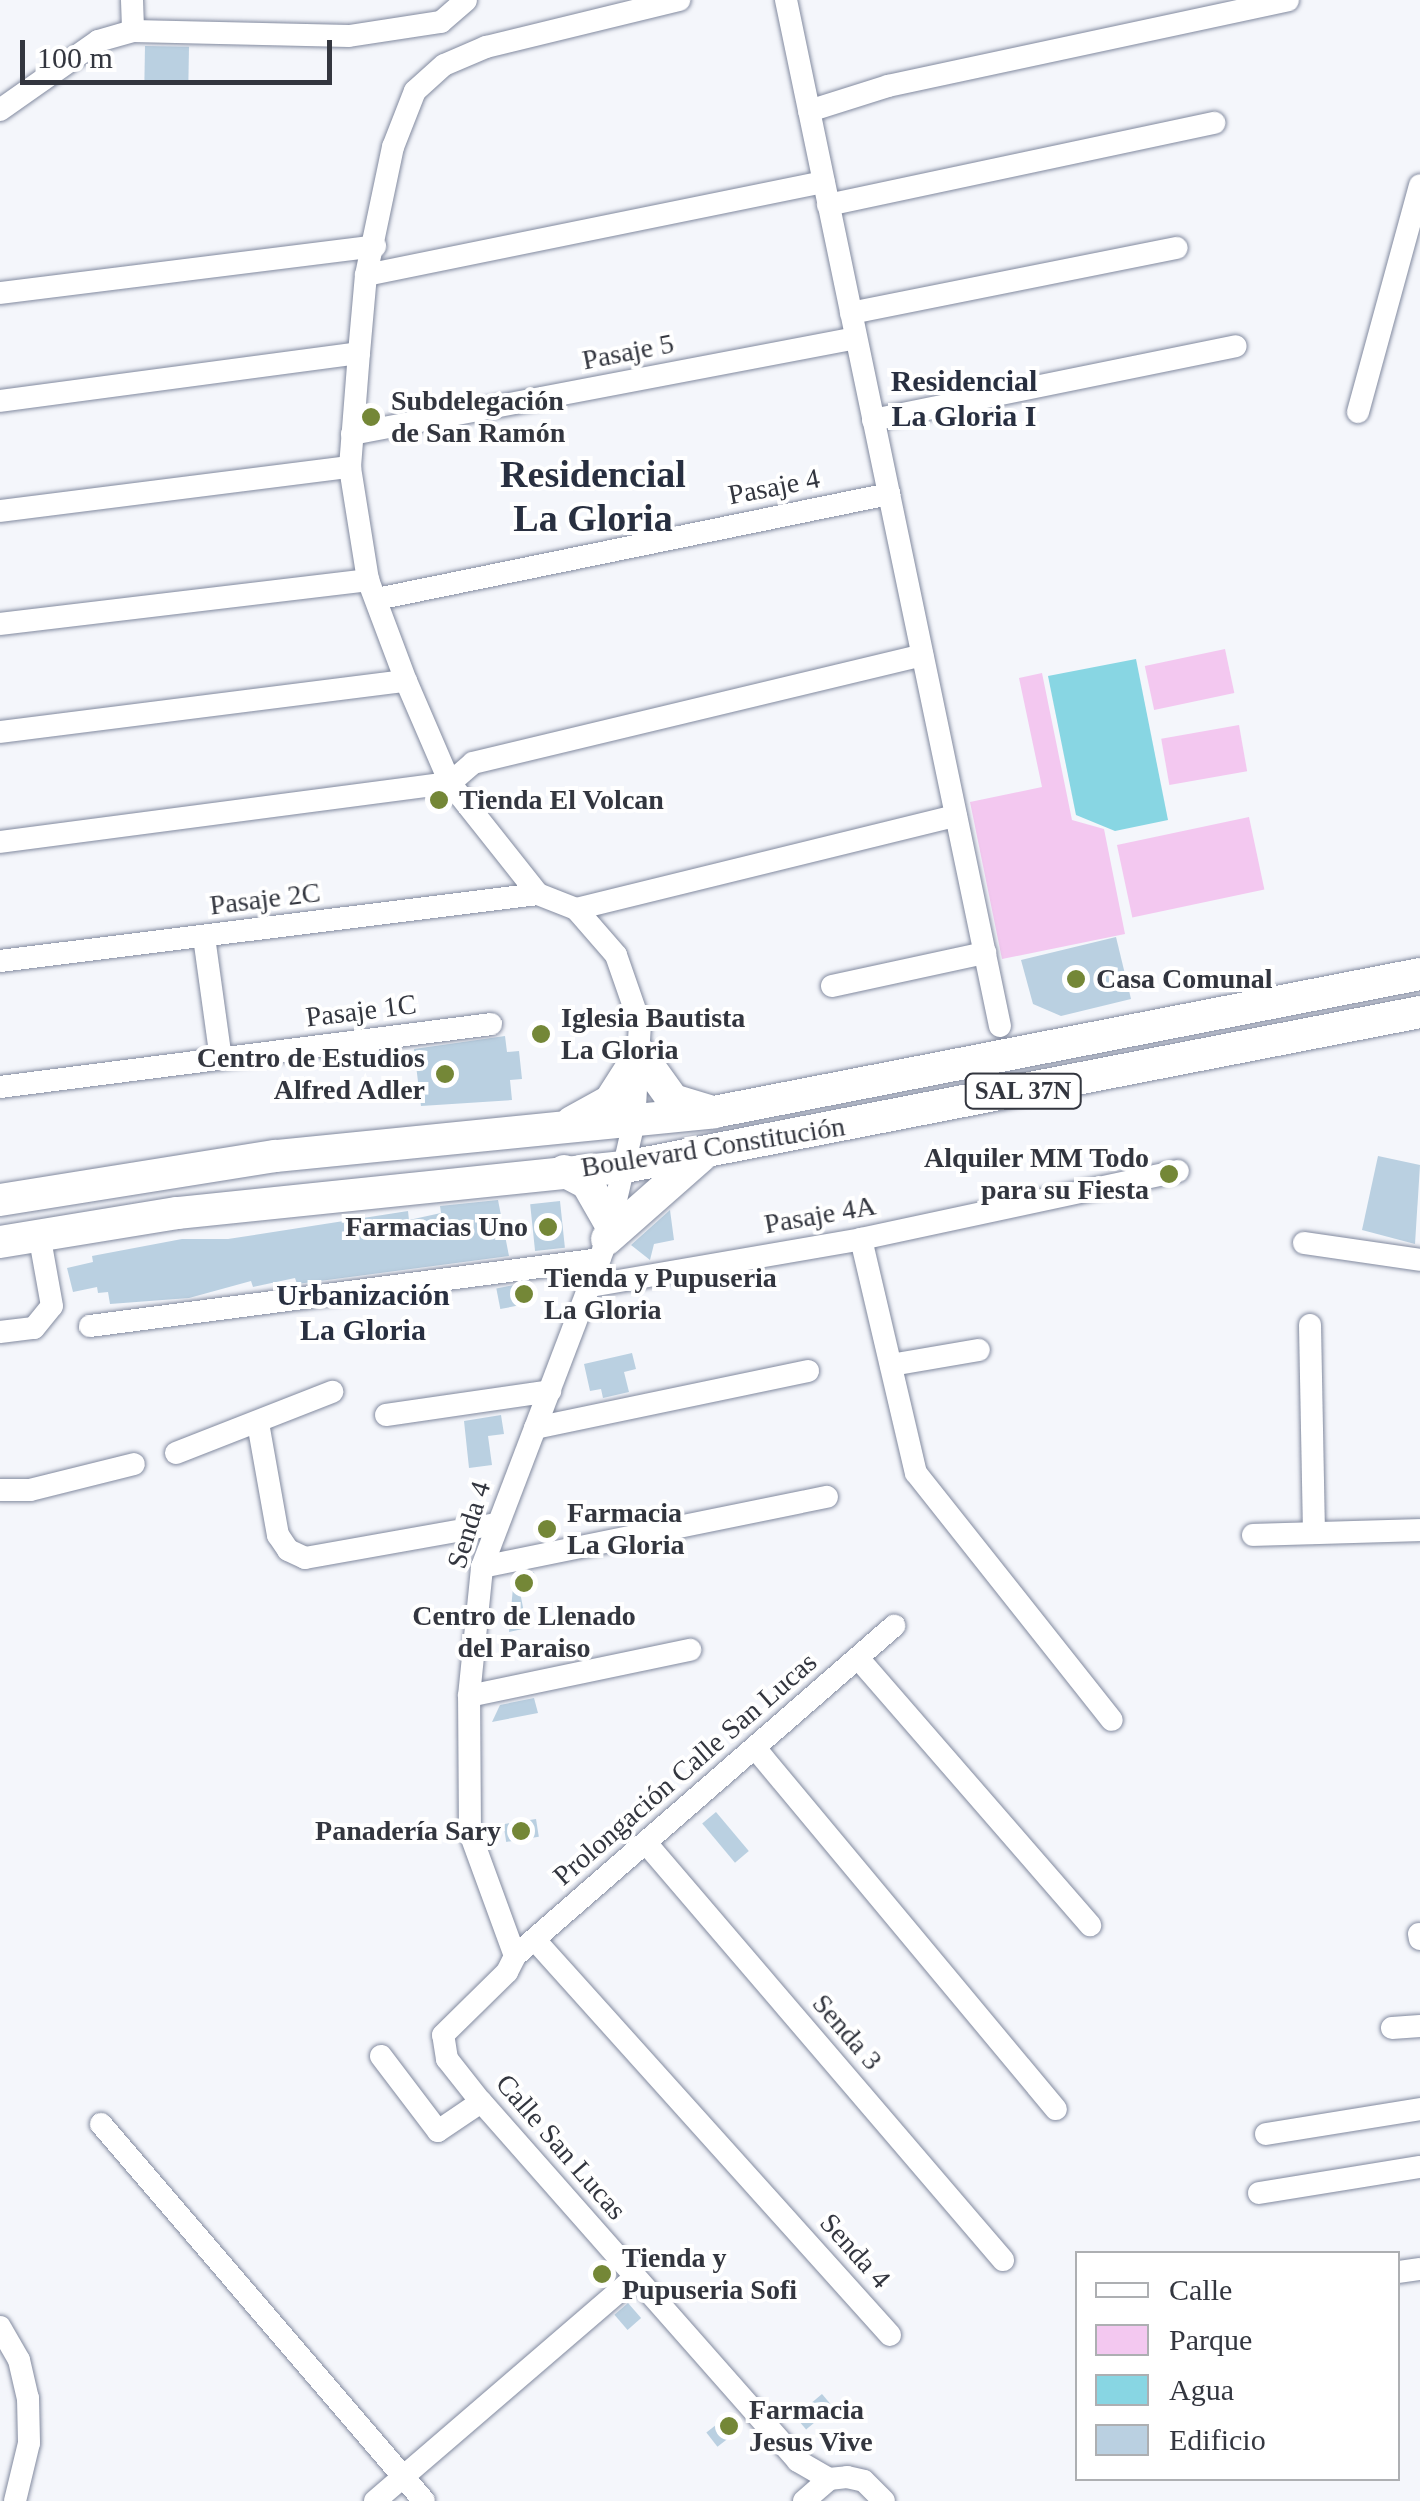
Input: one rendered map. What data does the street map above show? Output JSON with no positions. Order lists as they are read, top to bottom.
{
  "streets": {
    "highway": ["SAL 37N", "Boulevard Constitución"],
    "street": [
      "Pasaje 5",
      "Pasaje 4",
      "Pasaje 2C",
      "Pasaje 1C",
      "Pasaje 4A",
      "Senda 4",
      "Prolongación Calle San Lucas",
      "Senda 3",
      "Calle San Lucas"
    ]
  },
  "crossings": [
    ["Boulevard Constitución", "Senda 4"],
    ["Pasaje 4A", "Senda 4"],
    ["Senda 4", "Prolongación Calle San Lucas"],
    ["Senda 4", "Calle San Lucas"],
    ["Prolongación Calle San Lucas", "Senda 3"],
    ["Prolongación Calle San Lucas", "Calle San Lucas"]
  ],
  "districts": ["Residencial La Gloria I", "Residencial La Gloria", "Urbanización La Gloria"],
  "places": [
    "Subdelegación de San Ramón",
    "Tienda El Volcan",
    "Casa Comunal",
    "Iglesia Bautista La Gloria",
    "Centro de Estudios Alfred Adler",
    "Alquiler MM Todo para su Fiesta",
    "Farmacias Uno",
    "Tienda y Pupuseria La Gloria",
    "Farmacia La Gloria",
    "Centro de Llenado del Paraiso",
    "Panadería Sary",
    "Tienda y Pupuseria Sofi",
    "Farmacia Jesus Vive"
  ],
  "legend": [
    "Calle",
    "Parque",
    "Agua",
    "Edificio"
  ],
  "scale_bar": "100 m"
}
